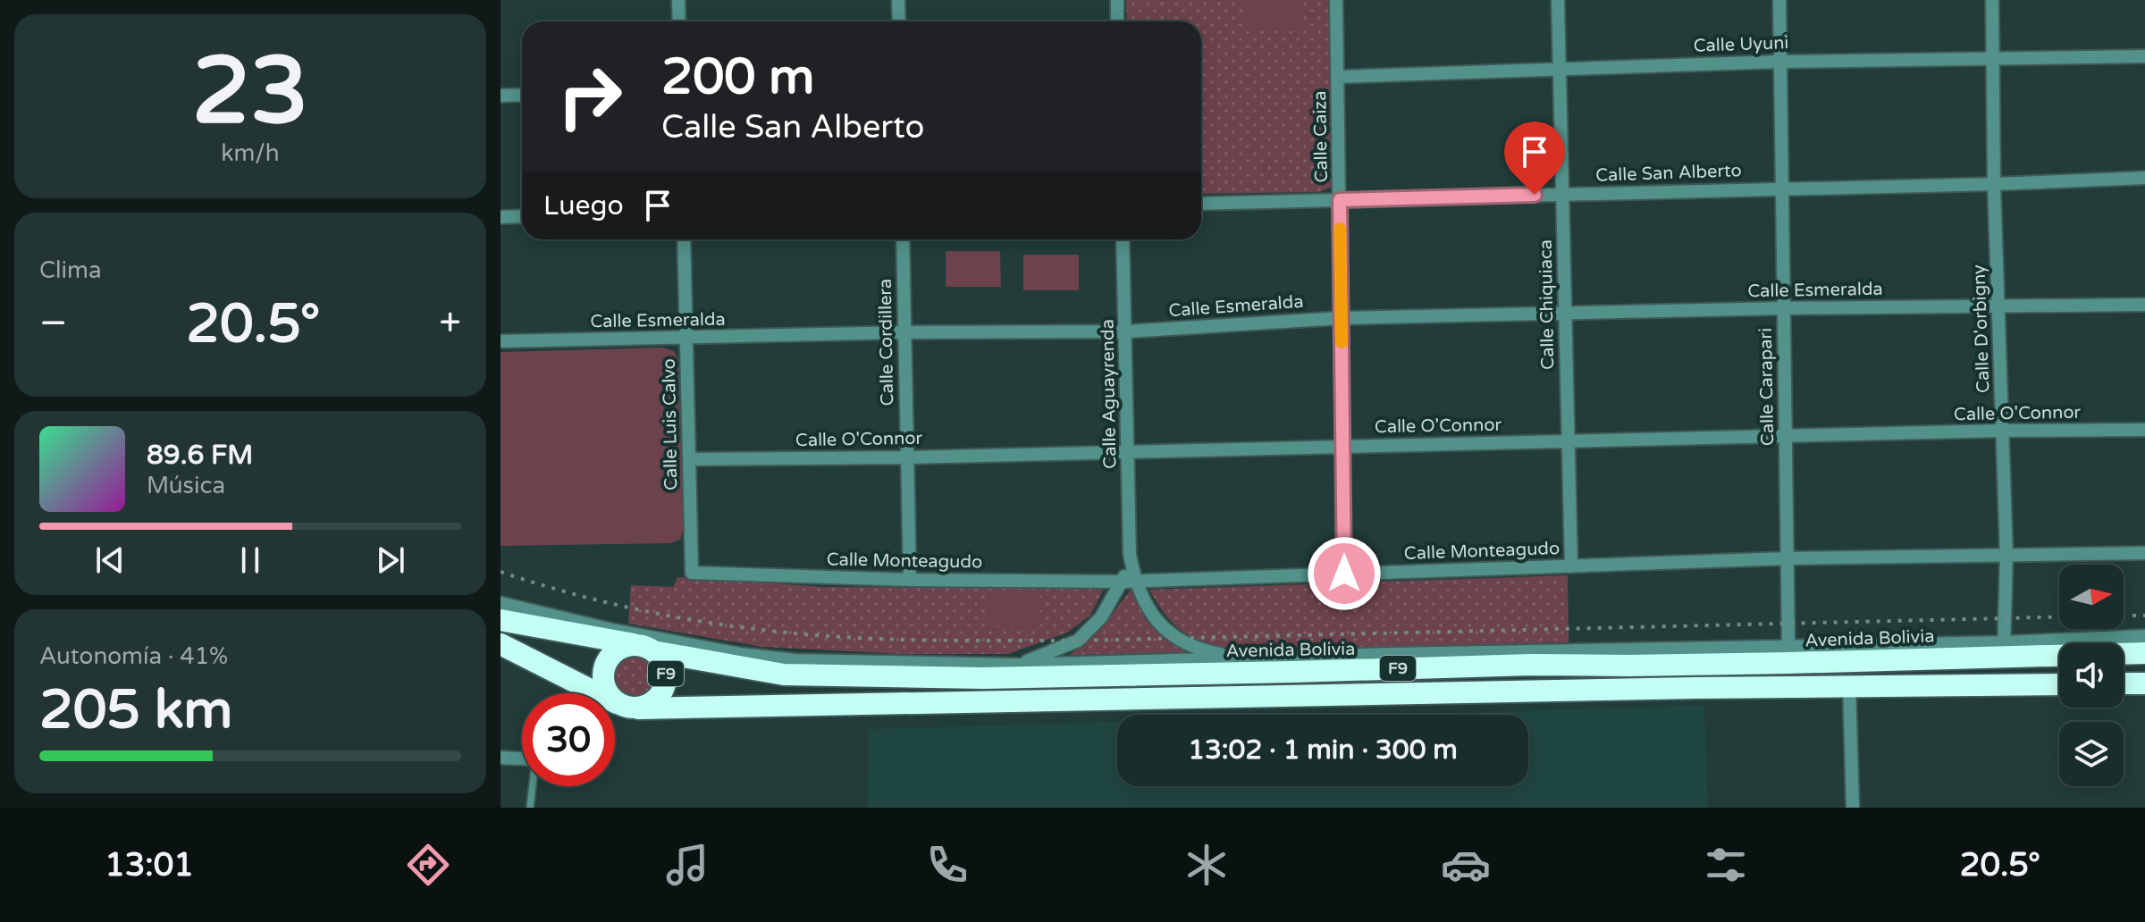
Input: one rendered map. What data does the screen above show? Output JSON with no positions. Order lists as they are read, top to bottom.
{
  "streets": {
    "highway": ["Avenida Bolivia", "F9"],
    "street": [
      "Calle Uyuni",
      "Calle Caiza",
      "Calle San Alberto",
      "Calle Esmeralda",
      "Calle Chiquiaca",
      "Calle D'orbigny",
      "Calle Cordillera",
      "Calle Carapari",
      "Calle Aguayrenda",
      "Calle O'Connor",
      "Calle Luis Calvo",
      "Calle Monteagudo"
    ]
  },
  "crossings": [
    ["Calle Uyuni", "Calle Caiza"],
    ["Calle Uyuni", "Calle Chiquiaca"],
    ["Calle Uyuni", "Calle D'orbigny"],
    ["Calle Uyuni", "Calle Carapari"],
    ["Calle Caiza", "Calle San Alberto"],
    ["Calle Caiza", "Calle Esmeralda"],
    ["Calle Caiza", "Calle O'Connor"],
    ["Calle Caiza", "Calle Monteagudo"],
    ["Calle San Alberto", "Calle Chiquiaca"],
    ["Calle San Alberto", "Calle D'orbigny"],
    ["Calle San Alberto", "Calle Carapari"],
    ["Calle Esmeralda", "Calle Chiquiaca"],
    ["Calle Esmeralda", "Calle D'orbigny"],
    ["Calle Esmeralda", "Calle Cordillera"],
    ["Calle Esmeralda", "Calle Carapari"],
    ["Calle Esmeralda", "Calle Aguayrenda"],
    ["Calle Esmeralda", "Calle Luis Calvo"],
    ["Calle Chiquiaca", "Calle O'Connor"],
    ["Calle Chiquiaca", "Calle Monteagudo"],
    ["Calle D'orbigny", "Calle O'Connor"],
    ["Calle D'orbigny", "Calle Monteagudo"],
    ["Calle D'orbigny", "Avenida Bolivia"],
    ["Calle Cordillera", "Calle O'Connor"],
    ["Calle Cordillera", "Calle Monteagudo"],
    ["Calle Carapari", "Calle O'Connor"],
    ["Calle Carapari", "Calle Monteagudo"],
    ["Calle Aguayrenda", "Calle O'Connor"],
    ["Calle Aguayrenda", "Calle Monteagudo"],
    ["Calle O'Connor", "Calle Luis Calvo"],
    ["Calle Luis Calvo", "Calle Monteagudo"],
    ["Avenida Bolivia", "F9"]
  ],
  "north": "right",
  "page": {
    "tile": [
      ["23", "km/h"],
      "Clima",
      ["Autonomía · 41%", "205 km"]
    ],
    "turn": ["200 m", "Calle San Alberto"],
    "then": "Luego",
    "heat": ["−", "20.5°", "+"],
    "song": ["89.6 FM", "Música"],
    "limit": "30",
    "trip": "13:02 · 1 min · 300 m",
    "tabs": ["13:01", "20.5°"]
  }
}
